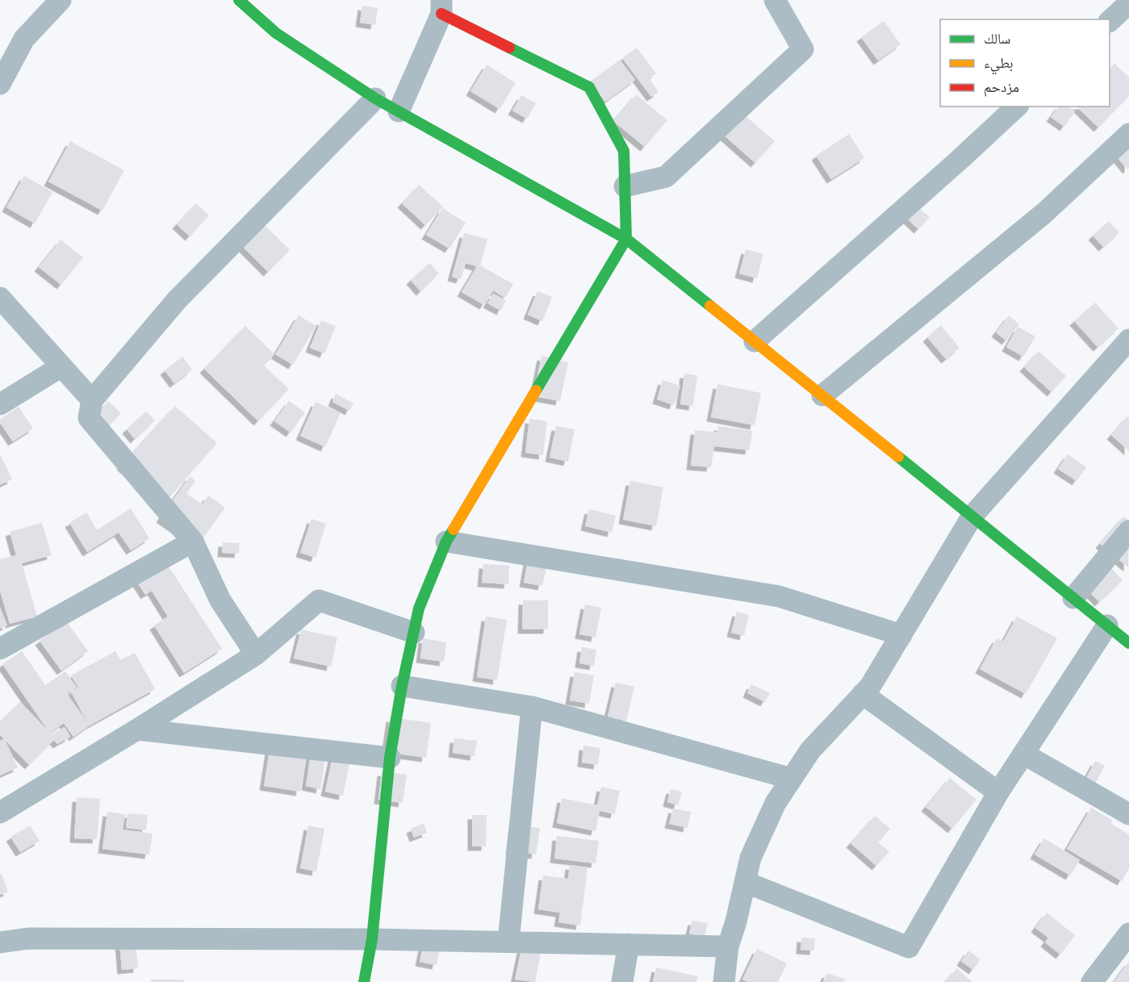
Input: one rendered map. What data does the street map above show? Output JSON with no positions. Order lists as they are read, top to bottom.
{
  "legend": ["سالك", "بطيء", "مزدحم"]
}
